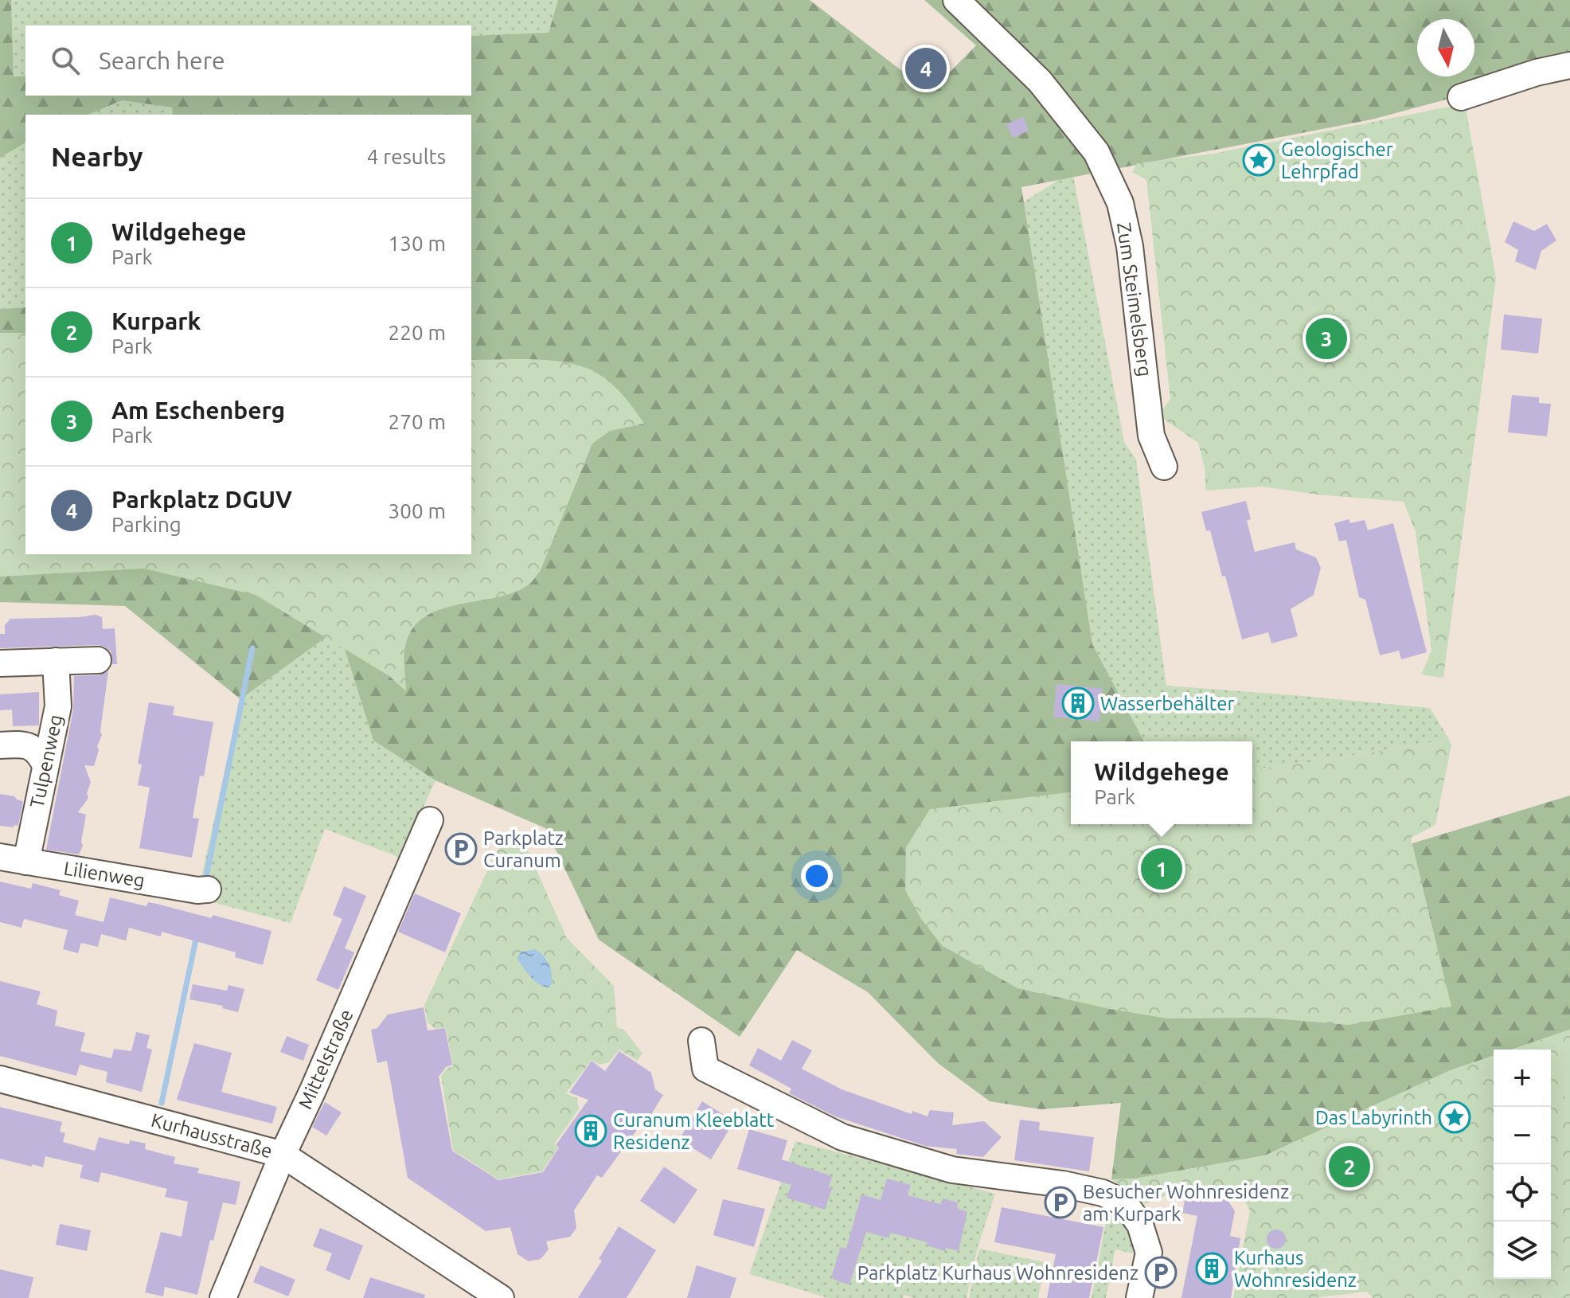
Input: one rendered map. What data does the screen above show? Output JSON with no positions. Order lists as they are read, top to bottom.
{
  "streets": {
    "street": [
      "Zum Steimelsberg",
      "Tulpenweg",
      "Lilienweg",
      "Mittelstraße",
      "Kurhausstraße"
    ]
  },
  "crossings": [
    ["Tulpenweg", "Lilienweg"],
    ["Mittelstraße", "Kurhausstraße"]
  ],
  "places": {
    "place": ["Geologischer Lehrpfad", "Das Labyrinth"],
    "building": ["Wasserbehälter", "Curanum Kleeblatt Residenz", "Kurhaus Wohnresidenz"],
    "parking": ["Parkplatz Curanum", "Besucher Wohnresidenz am Kurpark", "Parkplatz Kurhaus Wohnresidenz"]
  },
  "north": "bottom",
  "page": {
    "search": "Search here",
    "pins": [
      "4",
      "3",
      "1",
      "2"
    ],
    "heading": ["Nearby", "4 results"],
    "list": [
      {
        "mark": "1",
        "name": "Wildgehege",
        "note": "Park",
        "value": "130 m"
      },
      {
        "mark": "2",
        "name": "Kurpark",
        "note": "Park",
        "value": "220 m"
      },
      {
        "mark": "3",
        "name": "Am Eschenberg",
        "note": "Park",
        "value": "270 m"
      },
      {
        "mark": "4",
        "name": "Parkplatz DGUV",
        "note": "Parking",
        "value": "300 m"
      }
    ],
    "popup": ["Wildgehege", "Park"],
    "map_buttons": ["+", "−"]
  }
}
